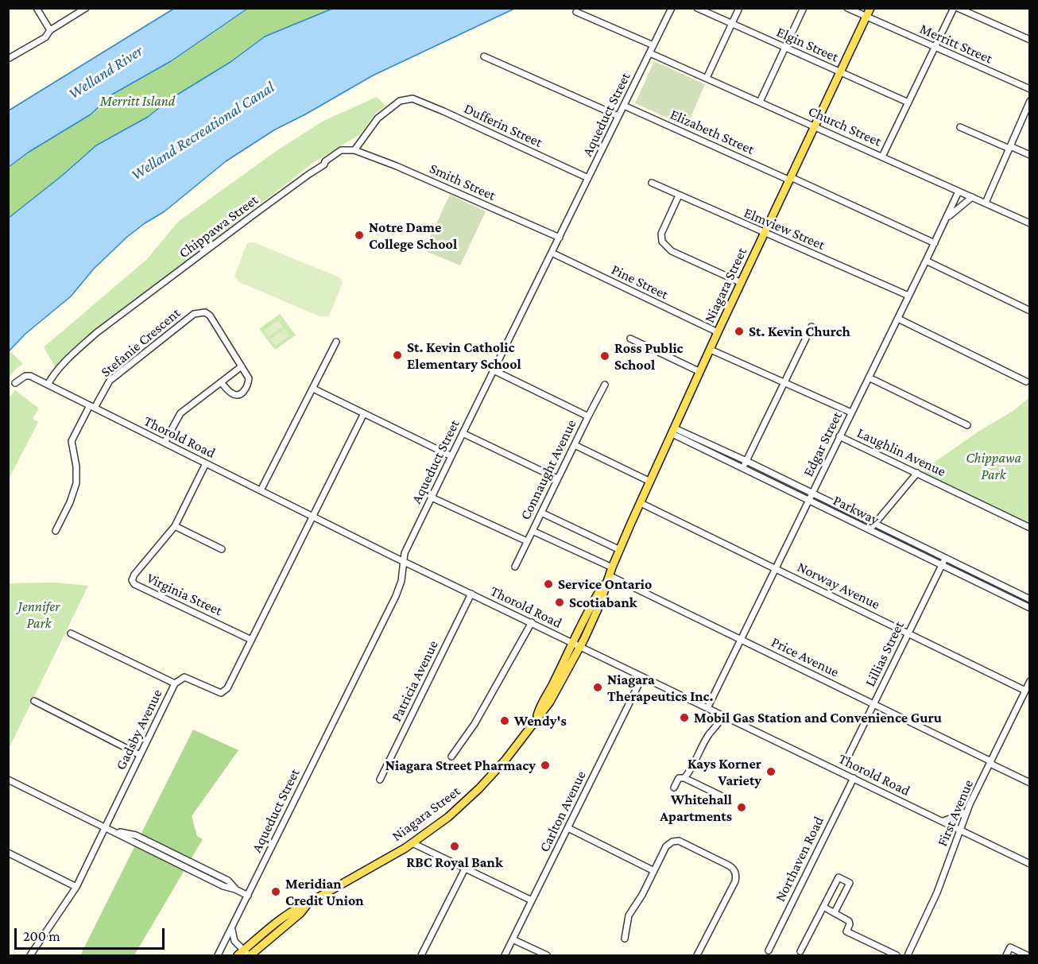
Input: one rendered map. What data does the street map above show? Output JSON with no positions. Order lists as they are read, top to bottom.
{
  "streets": {
    "main road": ["Niagara Street"],
    "street": [
      "Merritt Street",
      "Elgin Street",
      "Aqueduct Street",
      "Dufferin Street",
      "Church Street",
      "Elizabeth Street",
      "Smith Street",
      "Chippawa Street",
      "Elmview Street",
      "Pine Street",
      "Stefanie Crescent",
      "Thorold Road",
      "Edgar Street",
      "Laughlin Avenue",
      "Connaught Avenue",
      "Parkway",
      "Norway Avenue",
      "Virginia Street",
      "Lillias Street",
      "Price Avenue",
      "Patricia Avenue",
      "Gadsby Avenue",
      "Carlton Avenue",
      "First Avenue",
      "Northaven Road"
    ]
  },
  "crossings": [
    ["Merritt Street", "Niagara Street"],
    ["Elgin Street", "Niagara Street"],
    ["Aqueduct Street", "Dufferin Street"],
    ["Aqueduct Street", "Church Street"],
    ["Aqueduct Street", "Elizabeth Street"],
    ["Aqueduct Street", "Smith Street"],
    ["Aqueduct Street", "Pine Street"],
    ["Aqueduct Street", "Thorold Road"],
    ["Dufferin Street", "Smith Street"],
    ["Dufferin Street", "Chippawa Street"],
    ["Church Street", "Niagara Street"],
    ["Church Street", "Edgar Street"],
    ["Elizabeth Street", "Niagara Street"],
    ["Elizabeth Street", "Edgar Street"],
    ["Smith Street", "Chippawa Street"],
    ["Chippawa Street", "Thorold Road"],
    ["Elmview Street", "Niagara Street"],
    ["Elmview Street", "Edgar Street"],
    ["Pine Street", "Niagara Street"],
    ["Niagara Street", "Thorold Road"],
    ["Niagara Street", "Parkway"],
    ["Niagara Street", "Norway Avenue"],
    ["Niagara Street", "Price Avenue"],
    ["Stefanie Crescent", "Thorold Road"],
    ["Thorold Road", "Edgar Street"],
    ["Thorold Road", "Virginia Street"],
    ["Thorold Road", "Patricia Avenue"],
    ["Thorold Road", "Gadsby Avenue"],
    ["Thorold Road", "Carlton Avenue"],
    ["Thorold Road", "First Avenue"],
    ["Thorold Road", "Northaven Road"],
    ["Edgar Street", "Laughlin Avenue"],
    ["Edgar Street", "Parkway"],
    ["Edgar Street", "Norway Avenue"],
    ["Edgar Street", "Price Avenue"],
    ["Connaught Avenue", "Price Avenue"],
    ["Parkway", "Lillias Street"],
    ["Norway Avenue", "Lillias Street"],
    ["Norway Avenue", "First Avenue"],
    ["Virginia Street", "Gadsby Avenue"],
    ["Lillias Street", "Price Avenue"],
    ["Price Avenue", "First Avenue"]
  ],
  "water": ["Welland River", "Welland Recreational Canal"],
  "parks": ["Merritt Island", "Chippawa Park", "Jennifer Park"],
  "places": [
    "Notre Dame College School",
    "St. Kevin Church",
    "St. Kevin Catholic Elementary School",
    "Ross Public School",
    "Service Ontario",
    "Scotiabank",
    "Niagara Therapeutics Inc.",
    "Mobil Gas Station and Convenience Guru",
    "Wendy's",
    "Niagara Street Pharmacy",
    "Kays Korner Variety",
    "Whitehall Apartments",
    "RBC Royal Bank",
    "Meridian Credit Union"
  ],
  "scale_bar": "200 m"
}
